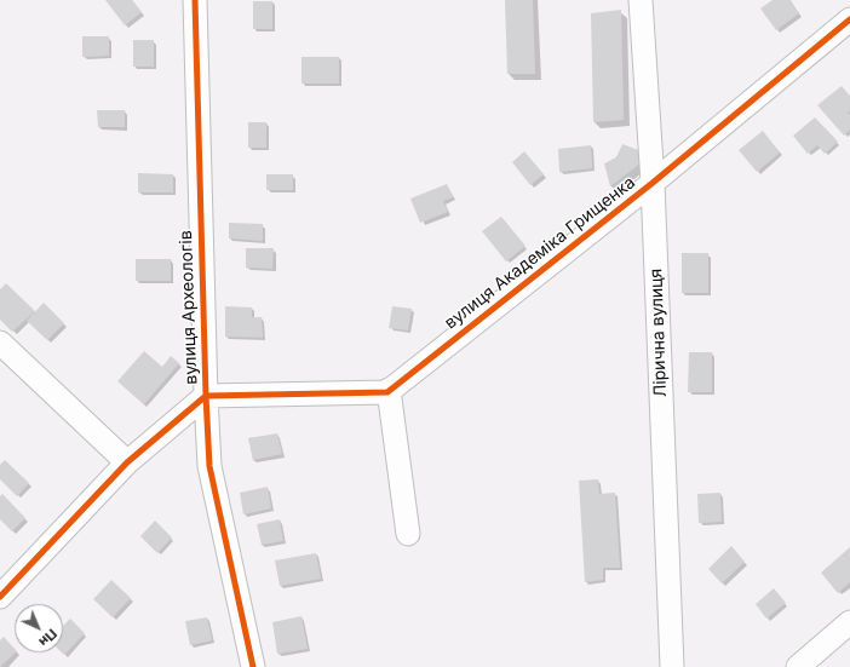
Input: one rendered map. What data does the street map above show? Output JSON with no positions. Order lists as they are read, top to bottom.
{
  "streets": {
    "street": ["вулиця Академіка Грищенка", "вулиця Археологів", "Лірична вулиця"]
  },
  "crossings": [
    ["вулиця Академіка Грищенка", "Лірична вулиця"]
  ],
  "north": "bottom right"
}
